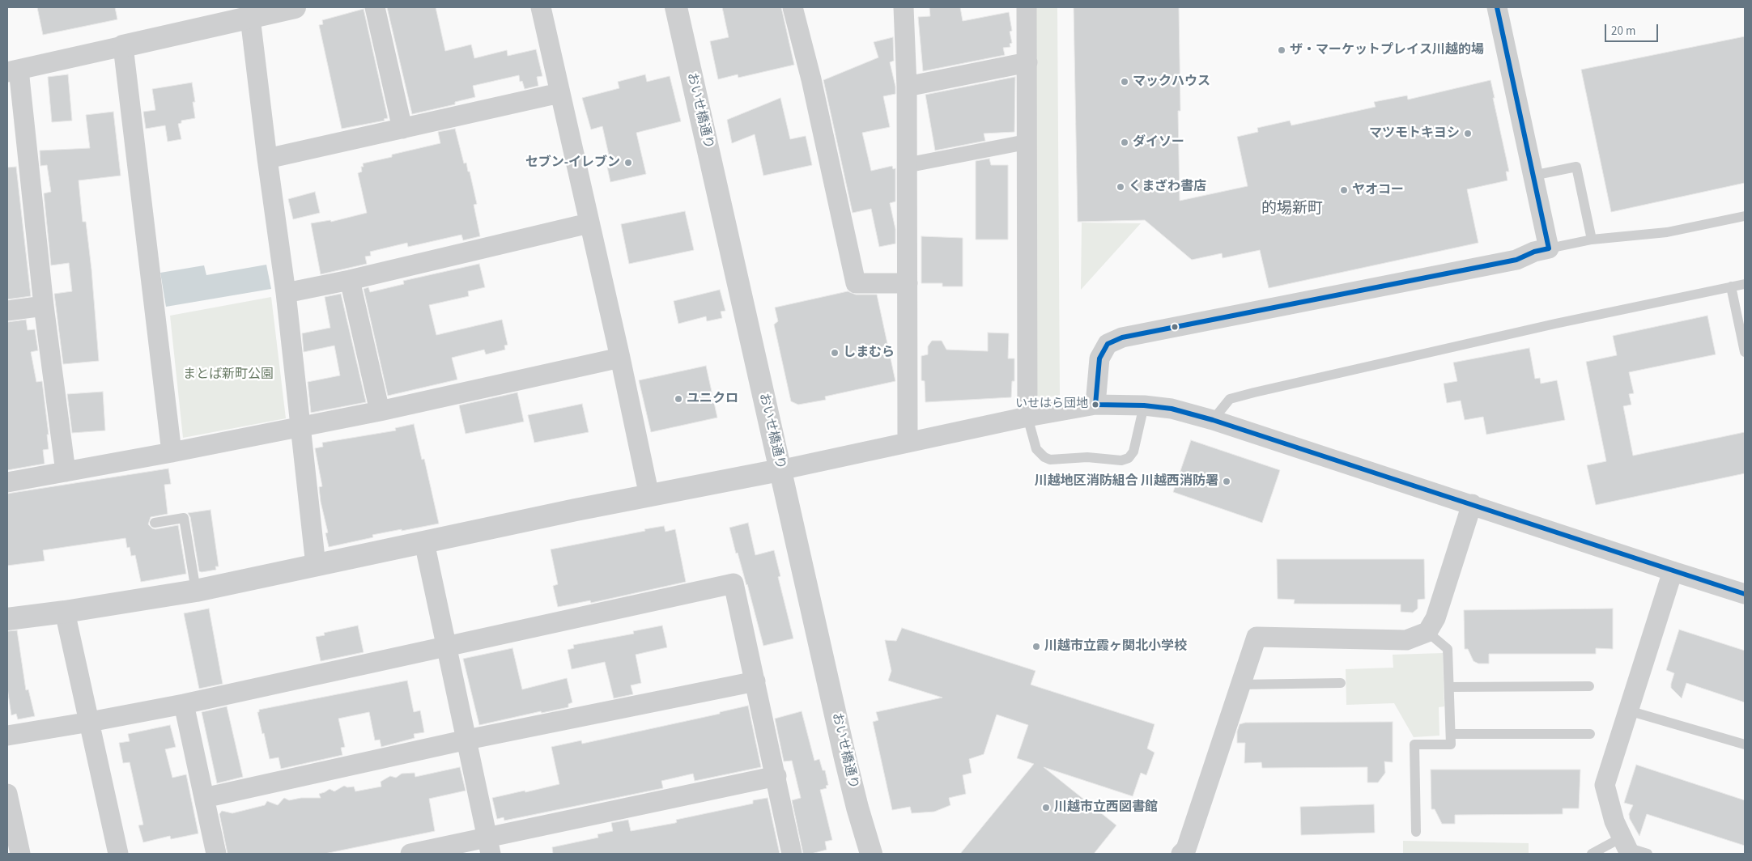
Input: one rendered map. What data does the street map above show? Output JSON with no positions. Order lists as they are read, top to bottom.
{
  "streets": {
    "street": ["おいせ橋通り"]
  },
  "districts": ["的場新町"],
  "parks": ["まとば新町公園"],
  "places": [
    "ザ・マーケットプレイス川越的場",
    "マックハウス",
    "マツモトキヨシ",
    "ダイソー",
    "セブン-イレブン",
    "くまざわ書店",
    "ヤオコー",
    "しまむら",
    "ユニクロ",
    "いせはら団地",
    "川越地区消防組合 川越西消防署",
    "川越市立霞ヶ関北小学校",
    "川越市立西図書館"
  ],
  "scale_bar": "20 m"
}
